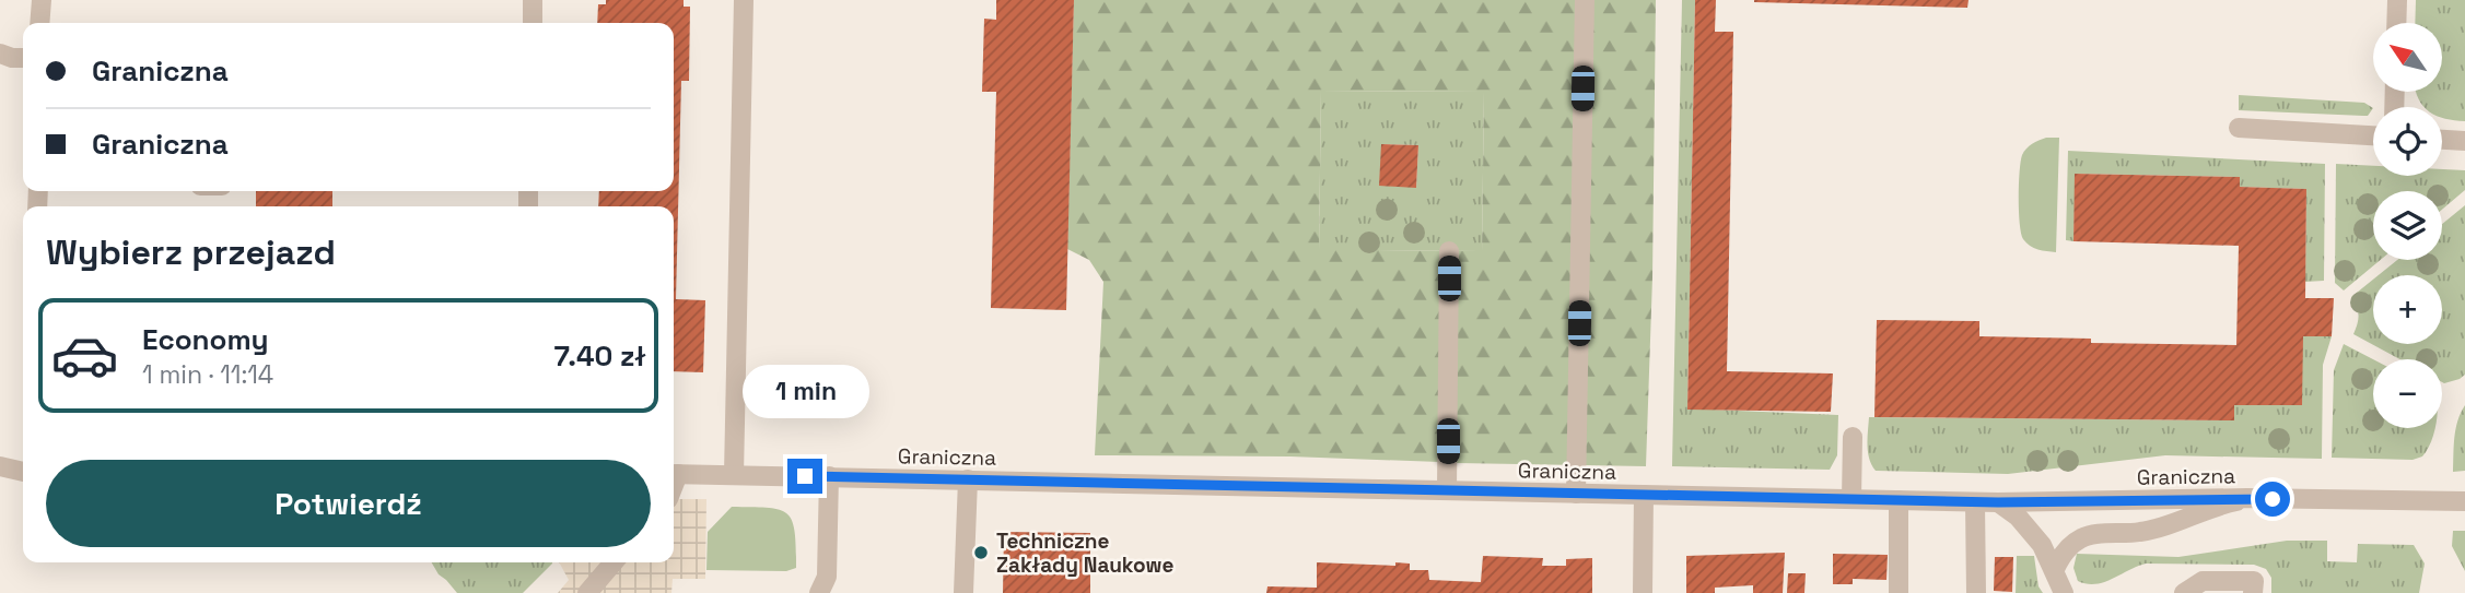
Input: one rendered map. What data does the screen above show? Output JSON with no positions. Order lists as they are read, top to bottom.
{
  "streets": {
    "street": ["Graniczna"]
  },
  "places": ["Techniczne Zakłady Naukowe"],
  "north": "top left",
  "page": {
    "map_buttons": ["+", "−"],
    "banner": ["Graniczna", "Graniczna"],
    "heading": "Wybierz przejazd",
    "list": [
      {
        "name": "Economy",
        "note": "1 min · 11:14",
        "value": "7.40 zł"
      }
    ],
    "bubble": "1 min",
    "buttons": "Potwierdź"
  }
}
